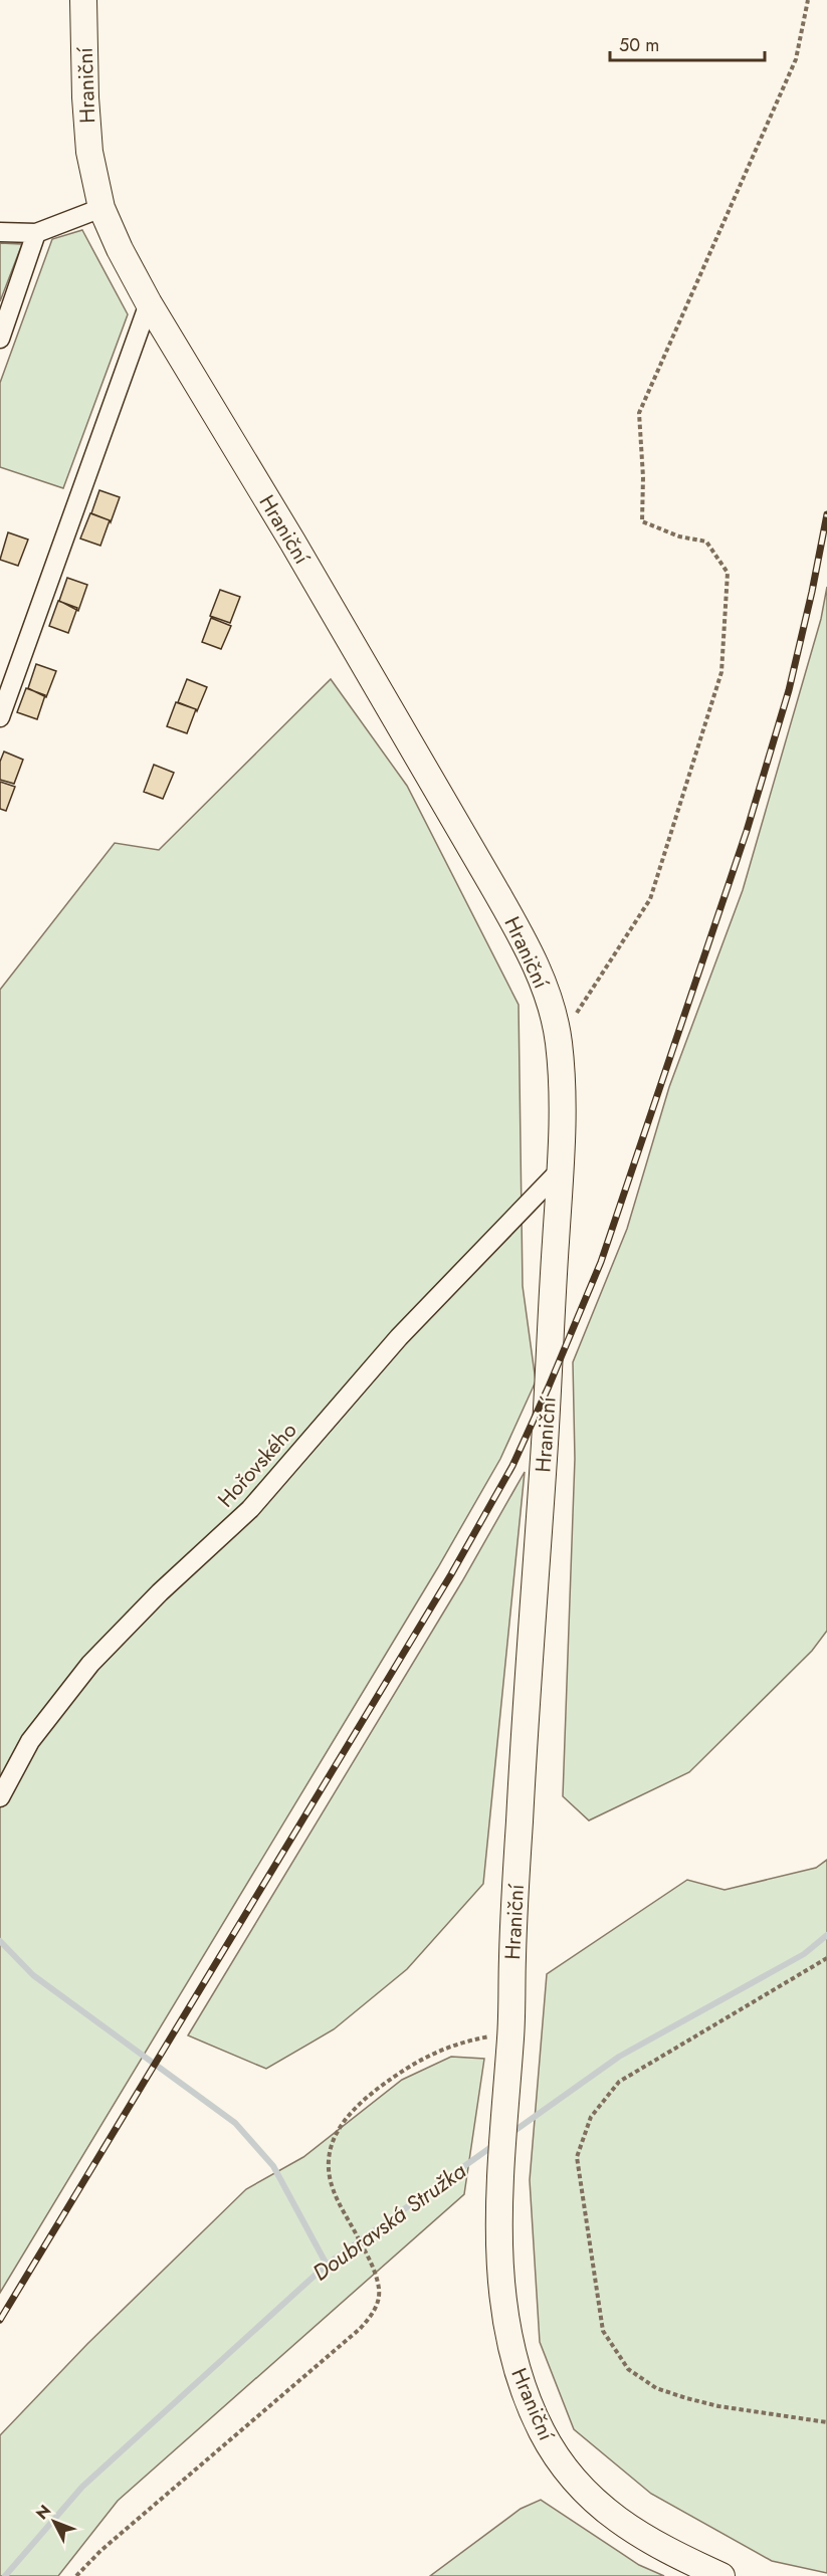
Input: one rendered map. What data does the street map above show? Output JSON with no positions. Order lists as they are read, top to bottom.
{
  "streets": {
    "main road": ["Hraniční"],
    "street": ["Hořovského"]
  },
  "crossings": [
    ["Hraniční", "Hořovského"]
  ],
  "water": ["Doubravská Stružka"],
  "scale_bar": "50 m",
  "north": "top left"
}
